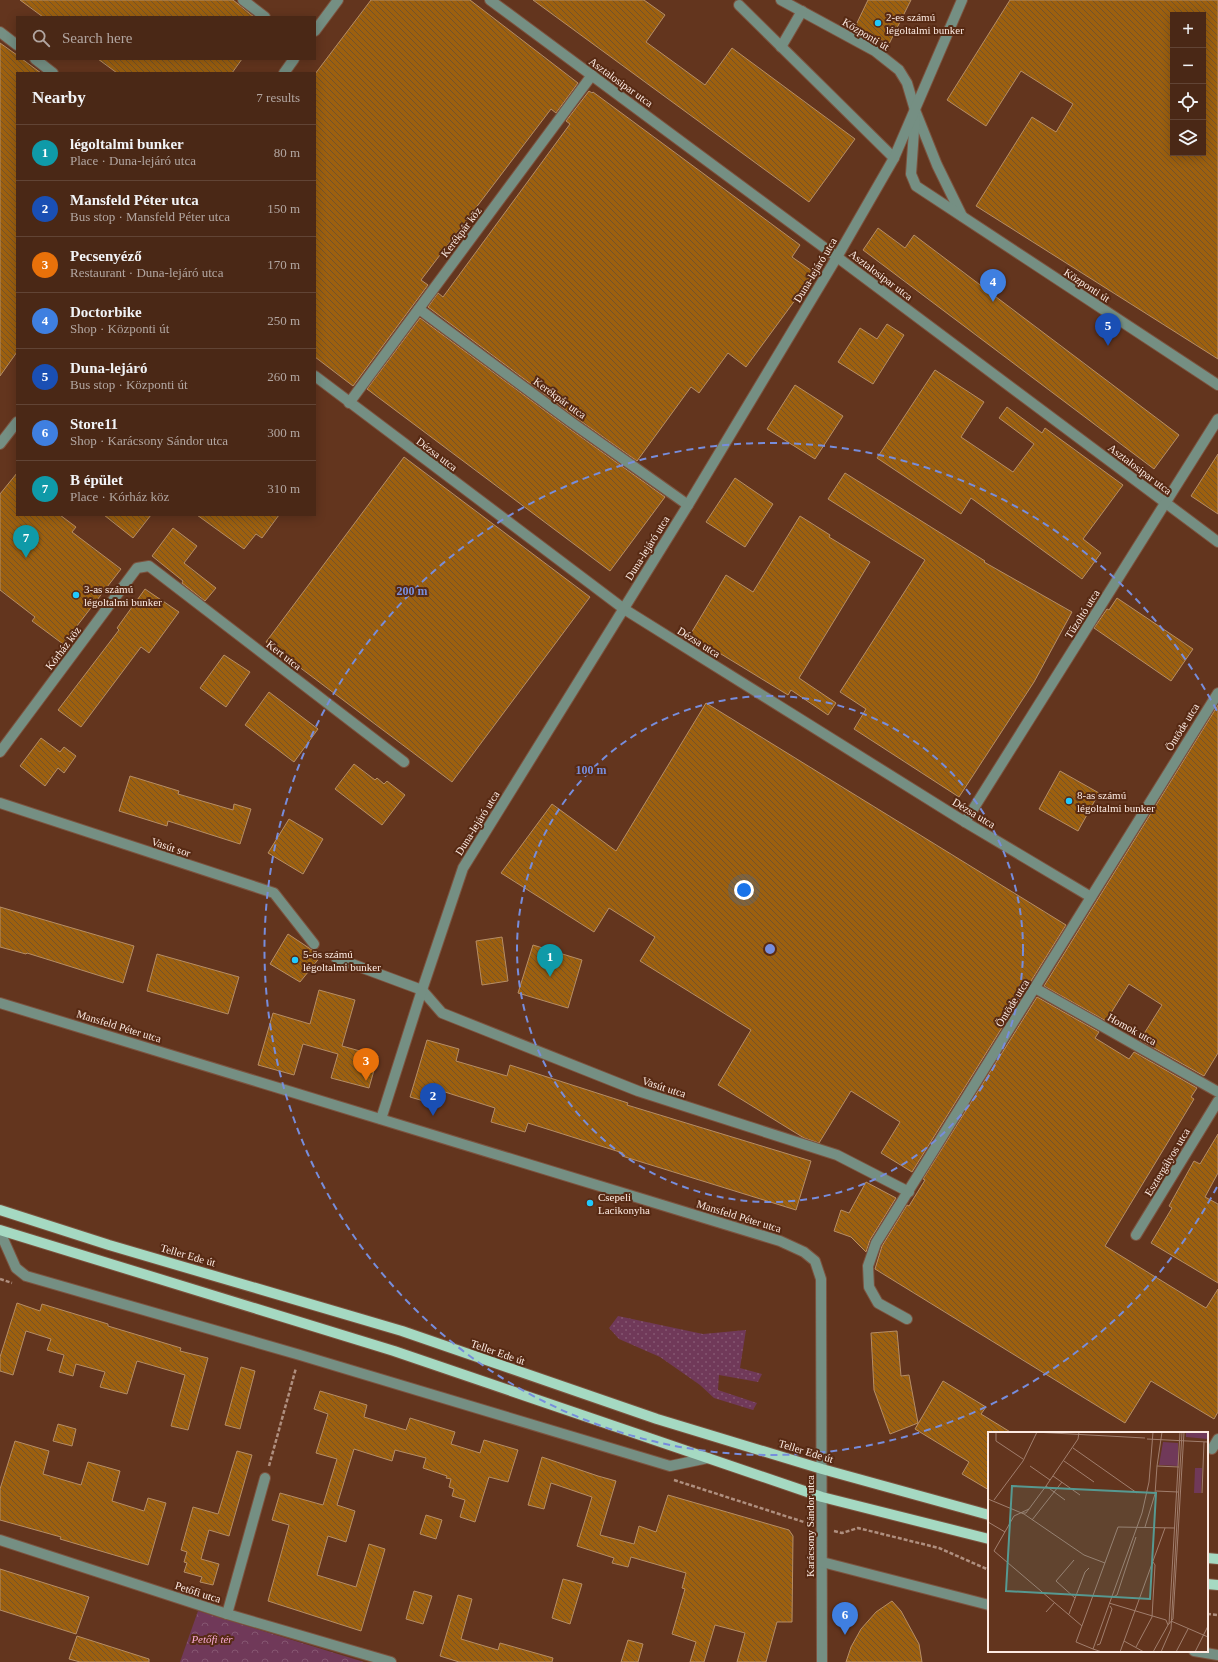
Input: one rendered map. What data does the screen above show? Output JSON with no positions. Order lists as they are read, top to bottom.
{
  "streets": {
    "main road": ["Teller Ede út"],
    "street": [
      "Központi út",
      "Asztalosipar utca",
      "Kerékpár köz",
      "Duna-lejáró utca",
      "Kerékpár utca",
      "Dézsa utca",
      "Tűzoltó utca",
      "Kórház köz",
      "Kert utca",
      "Öntöde utca",
      "Vasút sor",
      "Mansfeld Péter utca",
      "Homok utca",
      "Vasút utca",
      "Esztergályos utca",
      "Karácsony Sándor utca",
      "Petőfi utca"
    ]
  },
  "crossings": [
    ["Központi út", "Duna-lejáró utca"],
    ["Asztalosipar utca", "Kerékpár köz"],
    ["Asztalosipar utca", "Duna-lejáró utca"],
    ["Asztalosipar utca", "Tűzoltó utca"],
    ["Kerékpár köz", "Kerékpár utca"],
    ["Kerékpár köz", "Dézsa utca"],
    ["Duna-lejáró utca", "Kerékpár utca"],
    ["Duna-lejáró utca", "Dézsa utca"],
    ["Duna-lejáró utca", "Mansfeld Péter utca"],
    ["Duna-lejáró utca", "Vasút utca"],
    ["Dézsa utca", "Tűzoltó utca"],
    ["Dézsa utca", "Öntöde utca"],
    ["Kórház köz", "Kert utca"],
    ["Öntöde utca", "Homok utca"],
    ["Öntöde utca", "Vasút utca"],
    ["Mansfeld Péter utca", "Karácsony Sándor utca"],
    ["Teller Ede út", "Karácsony Sándor utca"]
  ],
  "parks": ["Petőfi tér"],
  "places": [
    "2-es számú légoltalmi bunker",
    "3-as számú légoltalmi bunker",
    "8-as számú légoltalmi bunker",
    "5-ös számú légoltalmi bunker",
    "Csepeli Lacikonyha"
  ],
  "page": {
    "map_buttons": ["+", "−"],
    "search": "Search here",
    "heading": ["Nearby", "7 results"],
    "list": [
      {
        "mark": "1",
        "name": "légoltalmi bunker",
        "note": "Place · Duna-lejáró utca",
        "value": "80 m"
      },
      {
        "mark": "2",
        "name": "Mansfeld Péter utca",
        "note": "Bus stop · Mansfeld Péter utca",
        "value": "150 m"
      },
      {
        "mark": "3",
        "name": "Pecsenyéző",
        "note": "Restaurant · Duna-lejáró utca",
        "value": "170 m"
      },
      {
        "mark": "4",
        "name": "Doctorbike",
        "note": "Shop · Központi út",
        "value": "250 m"
      },
      {
        "mark": "5",
        "name": "Duna-lejáró",
        "note": "Bus stop · Központi út",
        "value": "260 m"
      },
      {
        "mark": "6",
        "name": "Store11",
        "note": "Shop · Karácsony Sándor utca",
        "value": "300 m"
      },
      {
        "mark": "7",
        "name": "B épület",
        "note": "Place · Kórház köz",
        "value": "310 m"
      }
    ],
    "pins": [
      "4",
      "5",
      "7",
      "1",
      "3",
      "2",
      "6"
    ]
  },
  "rings": ["200 m", "100 m"]
}
